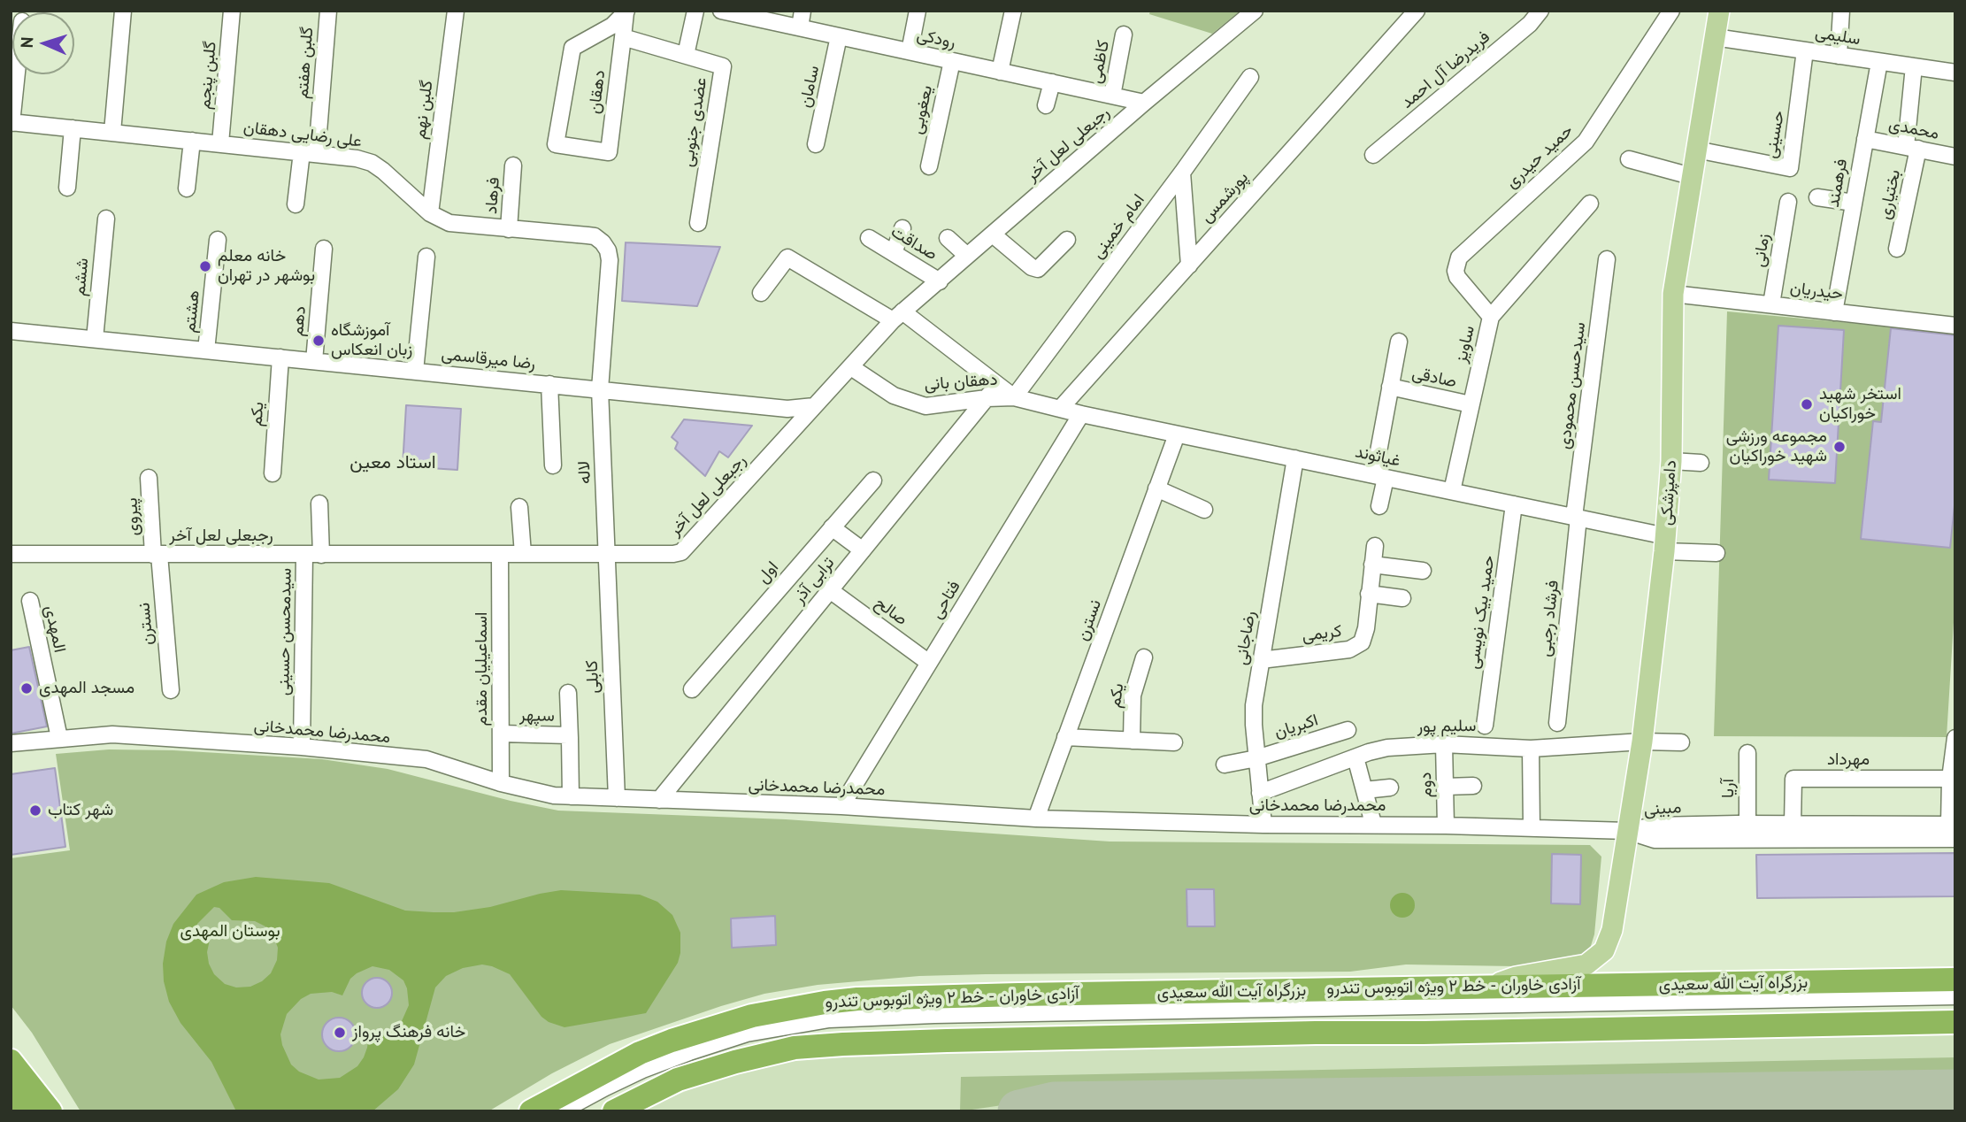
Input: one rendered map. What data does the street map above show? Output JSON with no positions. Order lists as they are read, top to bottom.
{
  "streets": {
    "highway": ["بزرگراه آیت الله سعیدی"],
    "main road": ["دامپزشکی"],
    "street": [
      "سلیمی",
      "رودکی",
      "کاظمی",
      "گلبن هفتم",
      "فریدرضا آل احمد",
      "گلبن پنجم",
      "سامان",
      "دهقان",
      "گلبن نهم",
      "یعغوبی",
      "عضدی جنوبی",
      "محمدی",
      "علی رضایی دهقان",
      "حسینی",
      "رجبعلی لعل آخر",
      "حمید حیدری",
      "فرهمند",
      "بختیاری",
      "فرهاد",
      "پورشمس",
      "امام خمینی",
      "صداقت",
      "زمانی",
      "ششم",
      "حیدریان",
      "هشتم",
      "دهم",
      "ساویز",
      "رضا میرقاسمی",
      "صادقی",
      "دهقان بانی",
      "سیدحسن محمودی",
      "یکم",
      "غیاثوند",
      "لاله",
      "پیروی",
      "اول",
      "ترابی آذر",
      "فتاحی",
      "صالح",
      "حمید بیک نویسی",
      "فرشاد رجبی",
      "نسترن",
      "المهدی",
      "سیدمحسن حسینی",
      "کریمی",
      "رضاجانی",
      "اسماعیلیان مقدم",
      "کابلی",
      "سپهر",
      "اکبریان",
      "سلیم پور",
      "محمدرضا محمدخانی",
      "مهرداد",
      "دوم",
      "آریا",
      "مبینی",
      "آزادی خاوران - خط ۲ ویژه اتوبوس تندرو"
    ]
  },
  "crossings": [
    ["سلیمی", "حسینی"],
    ["سلیمی", "فرهمند"],
    ["سلیمی", "بختیاری"],
    ["سلیمی", "دامپزشکی"],
    ["رودکی", "کاظمی"],
    ["رودکی", "سامان"],
    ["رودکی", "یعغوبی"],
    ["رودکی", "رجبعلی لعل آخر"],
    ["گلبن هفتم", "علی رضایی دهقان"],
    ["گلبن پنجم", "علی رضایی دهقان"],
    ["گلبن نهم", "علی رضایی دهقان"],
    ["محمدی", "فرهمند"],
    ["محمدی", "بختیاری"],
    ["علی رضایی دهقان", "فرهاد"],
    ["علی رضایی دهقان", "رضا میرقاسمی"],
    ["علی رضایی دهقان", "لاله"],
    ["حسینی", "دامپزشکی"],
    ["رجبعلی لعل آخر", "صداقت"],
    ["رجبعلی لعل آخر", "رضا میرقاسمی"],
    ["رجبعلی لعل آخر", "دهقان بانی"],
    ["رجبعلی لعل آخر", "لاله"],
    ["رجبعلی لعل آخر", "پیروی"],
    ["رجبعلی لعل آخر", "نسترن"],
    ["رجبعلی لعل آخر", "سیدمحسن حسینی"],
    ["رجبعلی لعل آخر", "اسماعیلیان مقدم"],
    ["رجبعلی لعل آخر", "کابلی"],
    ["حمید حیدری", "ساویز"],
    ["فرهمند", "حیدریان"],
    ["پورشمس", "دهقان بانی"],
    ["امام خمینی", "دهقان بانی"],
    ["زمانی", "حیدریان"],
    ["ششم", "رضا میرقاسمی"],
    ["حیدریان", "دامپزشکی"],
    ["هشتم", "رضا میرقاسمی"],
    ["دهم", "رضا میرقاسمی"],
    ["ساویز", "صادقی"],
    ["ساویز", "غیاثوند"],
    ["رضا میرقاسمی", "یکم"],
    ["رضا میرقاسمی", "لاله"],
    ["صادقی", "غیاثوند"],
    ["دهقان بانی", "غیاثوند"],
    ["دهقان بانی", "ترابی آذر"],
    ["دهقان بانی", "فتاحی"],
    ["سیدحسن محمودی", "غیاثوند"],
    ["سیدحسن محمودی", "فرشاد رجبی"],
    ["غیاثوند", "دامپزشکی"],
    ["غیاثوند", "فتاحی"],
    ["غیاثوند", "حمید بیک نویسی"],
    ["غیاثوند", "فرشاد رجبی"],
    ["غیاثوند", "نسترن"],
    ["غیاثوند", "رضاجانی"],
    ["لاله", "کابلی"],
    ["دامپزشکی", "سلیم پور"],
    ["دامپزشکی", "محمدرضا محمدخانی"],
    ["دامپزشکی", "مبینی"],
    ["دامپزشکی", "بزرگراه آیت الله سعیدی"],
    ["پیروی", "نسترن"],
    ["ترابی آذر", "صالح"],
    ["ترابی آذر", "محمدرضا محمدخانی"],
    ["فتاحی", "صالح"],
    ["فتاحی", "محمدرضا محمدخانی"],
    ["نسترن", "محمدرضا محمدخانی"],
    ["المهدی", "محمدرضا محمدخانی"],
    ["سیدمحسن حسینی", "محمدرضا محمدخانی"],
    ["کریمی", "رضاجانی"],
    ["رضاجانی", "اکبریان"],
    ["رضاجانی", "سلیم پور"],
    ["رضاجانی", "محمدرضا محمدخانی"],
    ["اسماعیلیان مقدم", "سپهر"],
    ["اسماعیلیان مقدم", "محمدرضا محمدخانی"],
    ["کابلی", "محمدرضا محمدخانی"],
    ["سپهر", "محمدرضا محمدخانی"],
    ["سلیم پور", "دوم"],
    ["محمدرضا محمدخانی", "دوم"],
    ["محمدرضا محمدخانی", "مبینی"],
    ["مهرداد", "مبینی"],
    ["آریا", "مبینی"]
  ],
  "districts": ["استاد معین"],
  "parks": ["بوستان المهدی"],
  "places": [
    "خانه معلم بوشهر در تهران",
    "آموزشگاه زبان انعکاس",
    "استخر شهید خوراکیان",
    "مجموعه ورزشی شهید خوراکیان",
    "مسجد المهدی",
    "شهر کتاب",
    "خانه فرهنگ پرواز"
  ],
  "north": "left"
}
